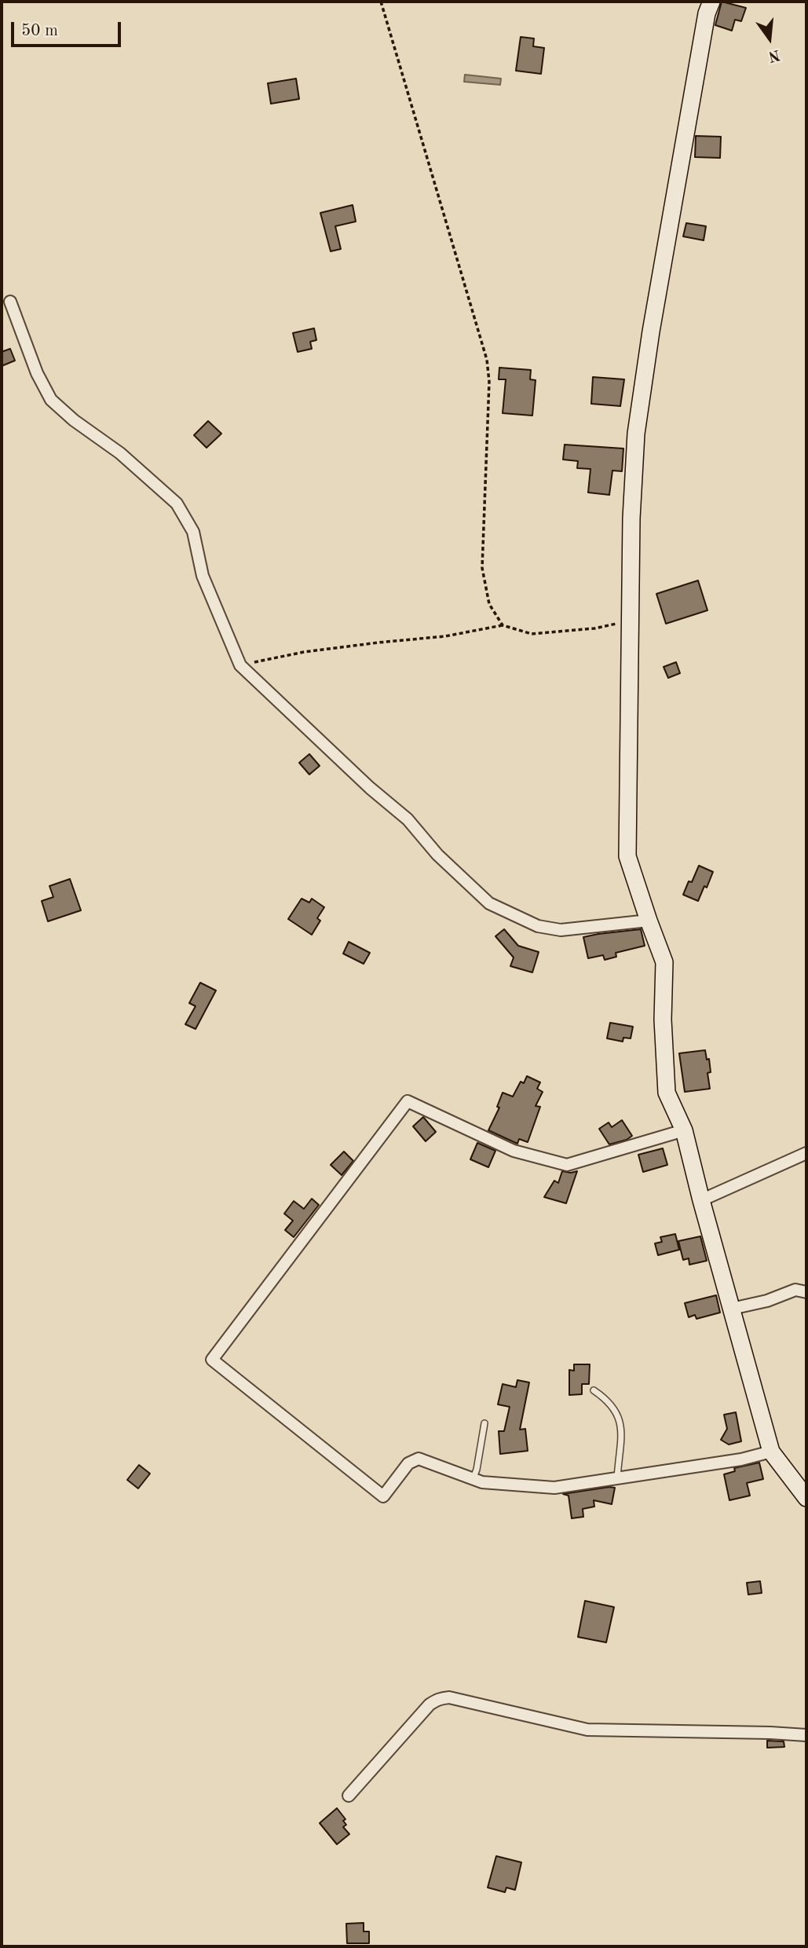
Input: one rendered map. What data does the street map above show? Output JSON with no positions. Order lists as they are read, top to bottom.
{
  "scale_bar": "50 m",
  "north": "bottom"
}
